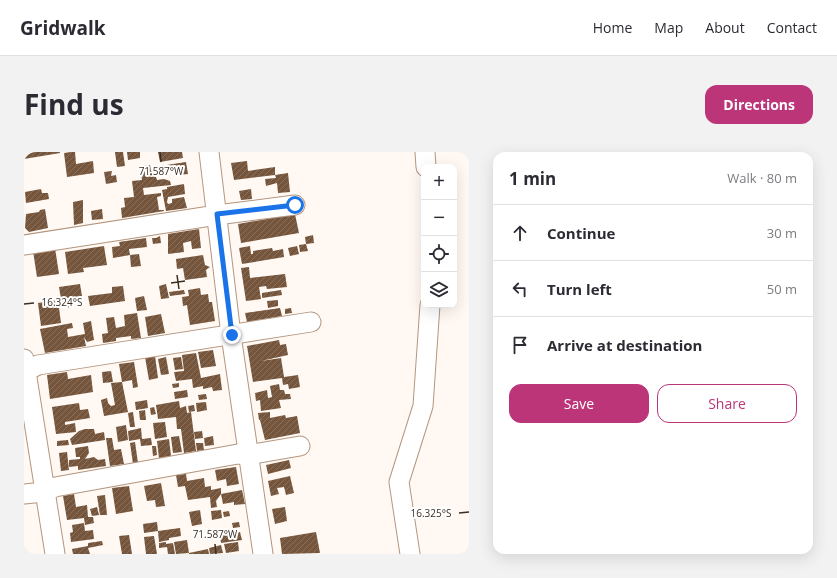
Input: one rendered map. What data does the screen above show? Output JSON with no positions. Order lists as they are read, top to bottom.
{
  "page": {
    "header": "Gridwalk",
    "nav": [
      "Home",
      "Map",
      "About",
      "Contact"
    ],
    "title": "Find us",
    "buttons": [
      "Directions",
      ["Save", "Share"]
    ],
    "heading": ["1 min", "Walk · 80 m"],
    "map_buttons": ["+", "−"],
    "list": [
      ["Continue", "30 m"],
      ["Turn left", "50 m"],
      "Arrive at destination"
    ]
  },
  "coordinates": ["71.587°W", "16.324°S", "16.325°S"]
}
